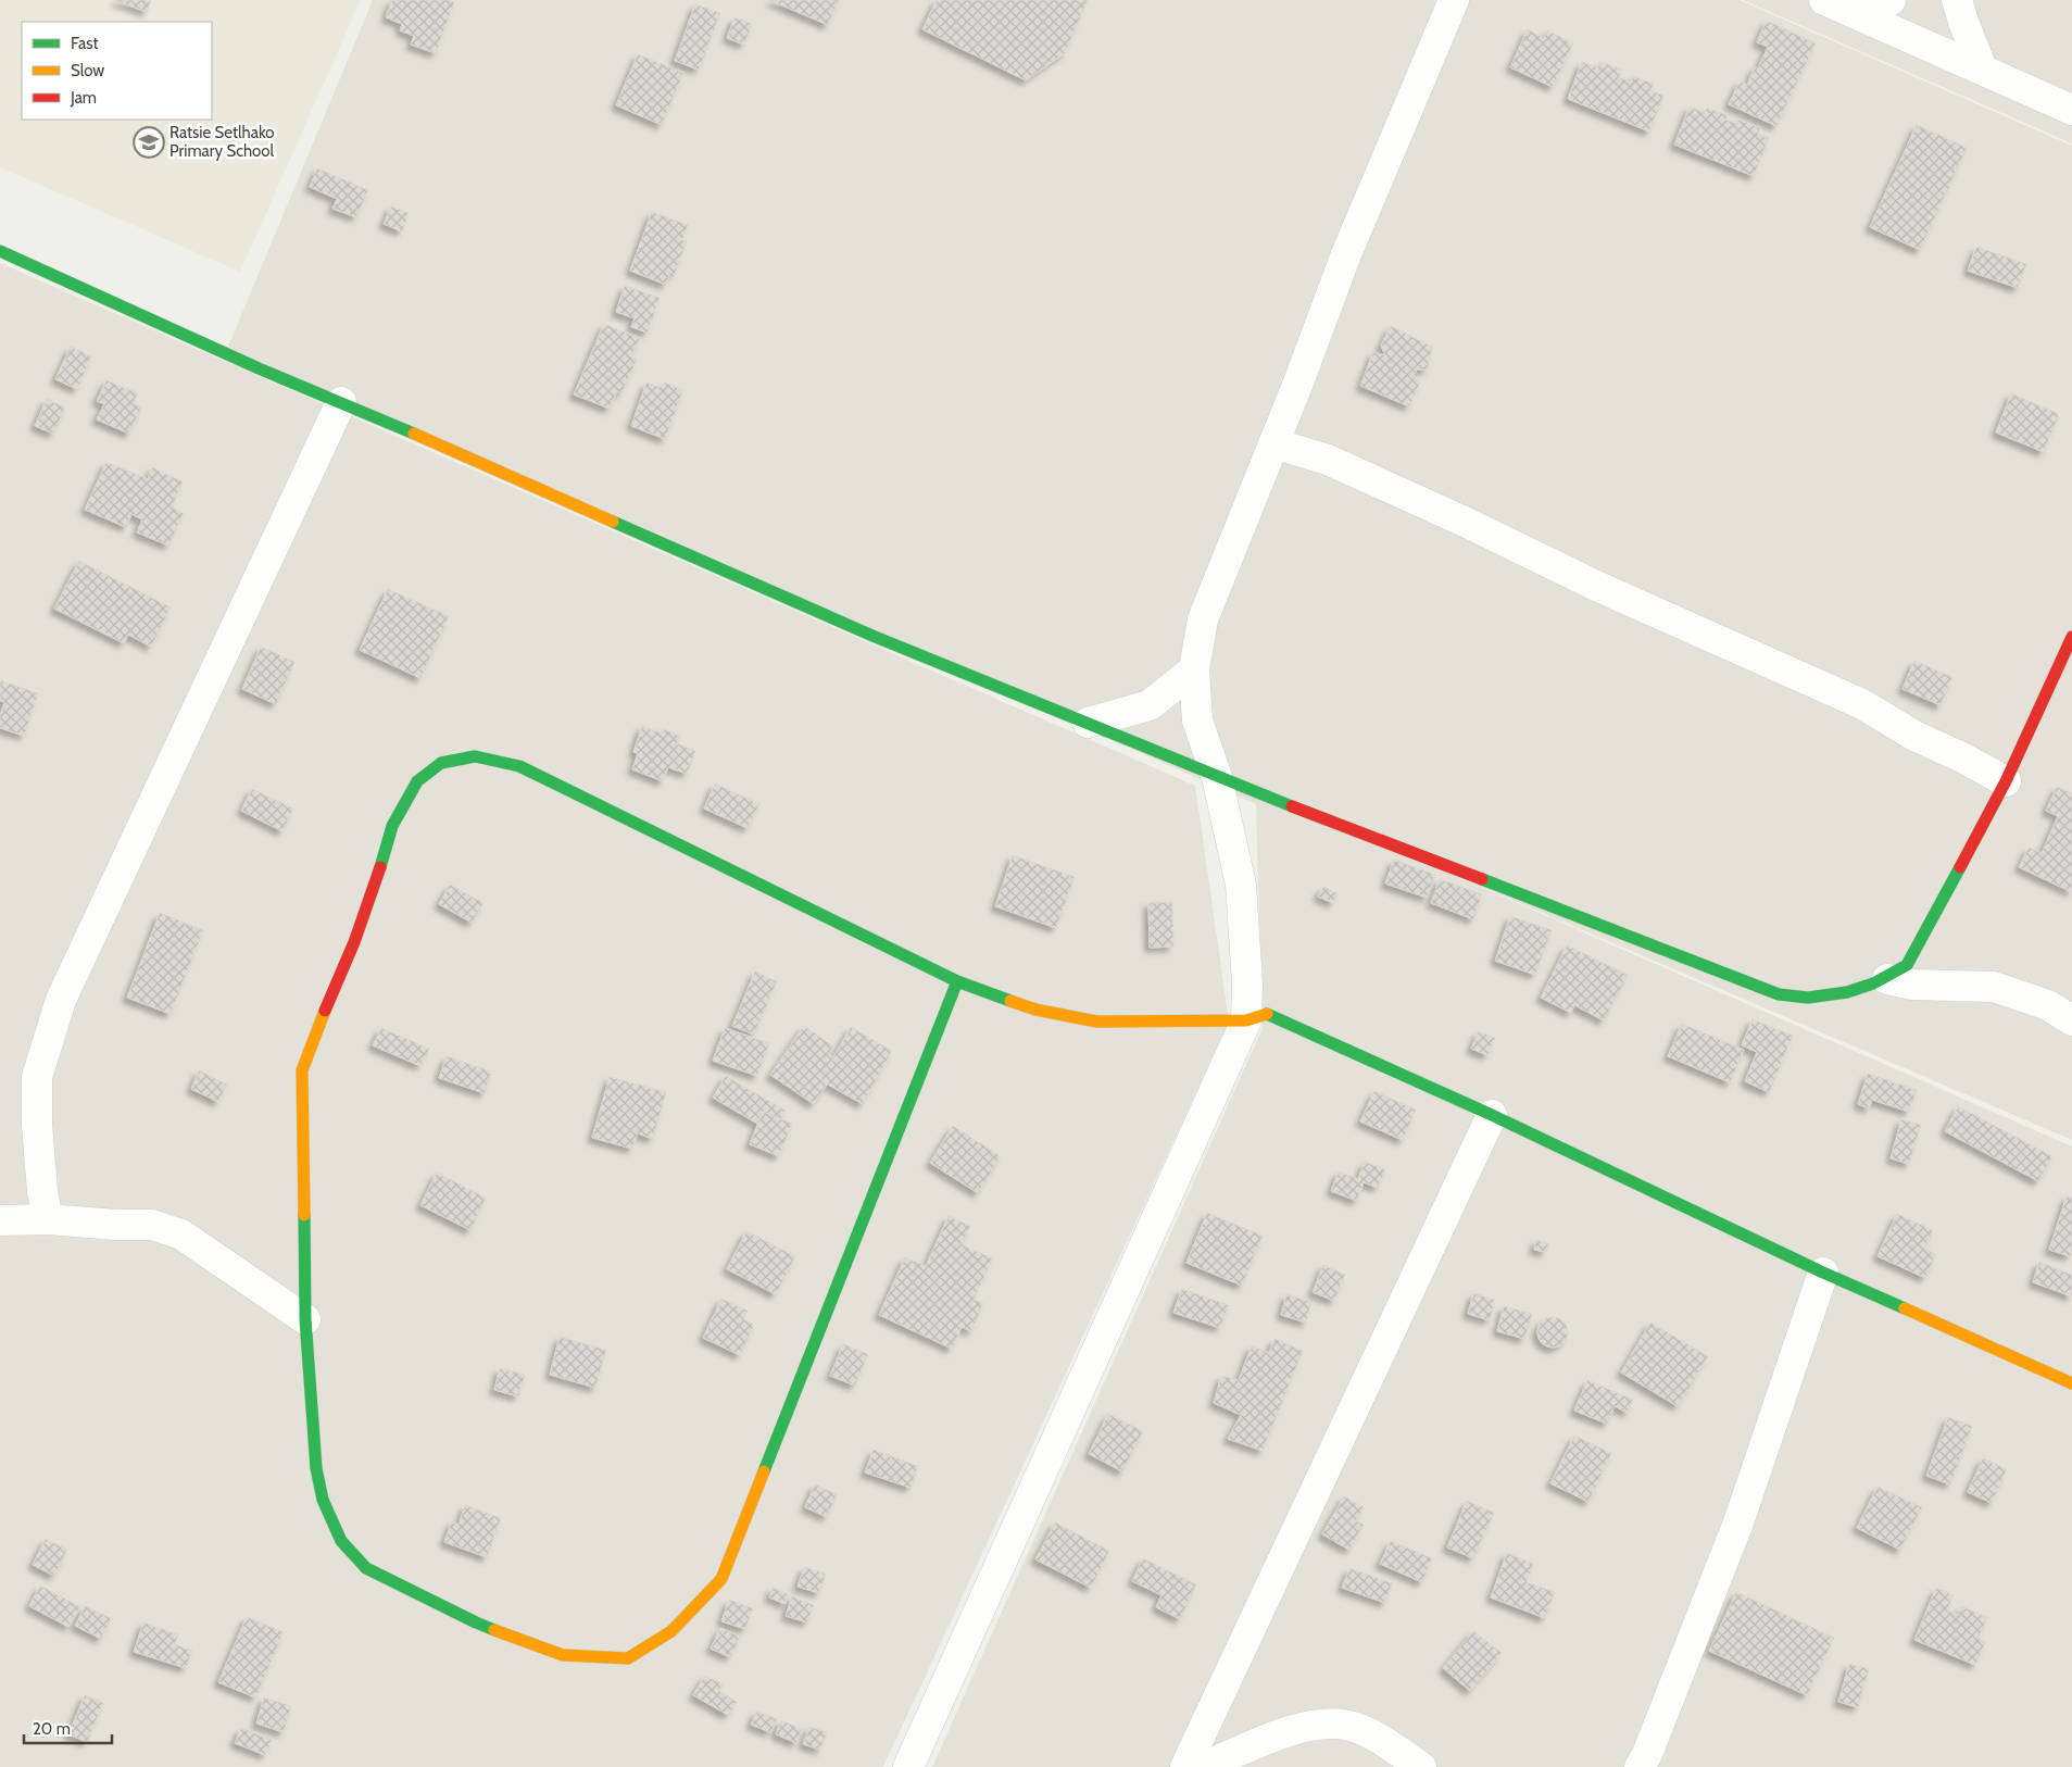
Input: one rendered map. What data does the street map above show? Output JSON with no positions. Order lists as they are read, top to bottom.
{
  "places": {
    "school or university": ["Ratsie Setlhako Primary School"]
  },
  "legend": ["Fast", "Slow", "Jam"],
  "scale_bar": "20 m"
}
